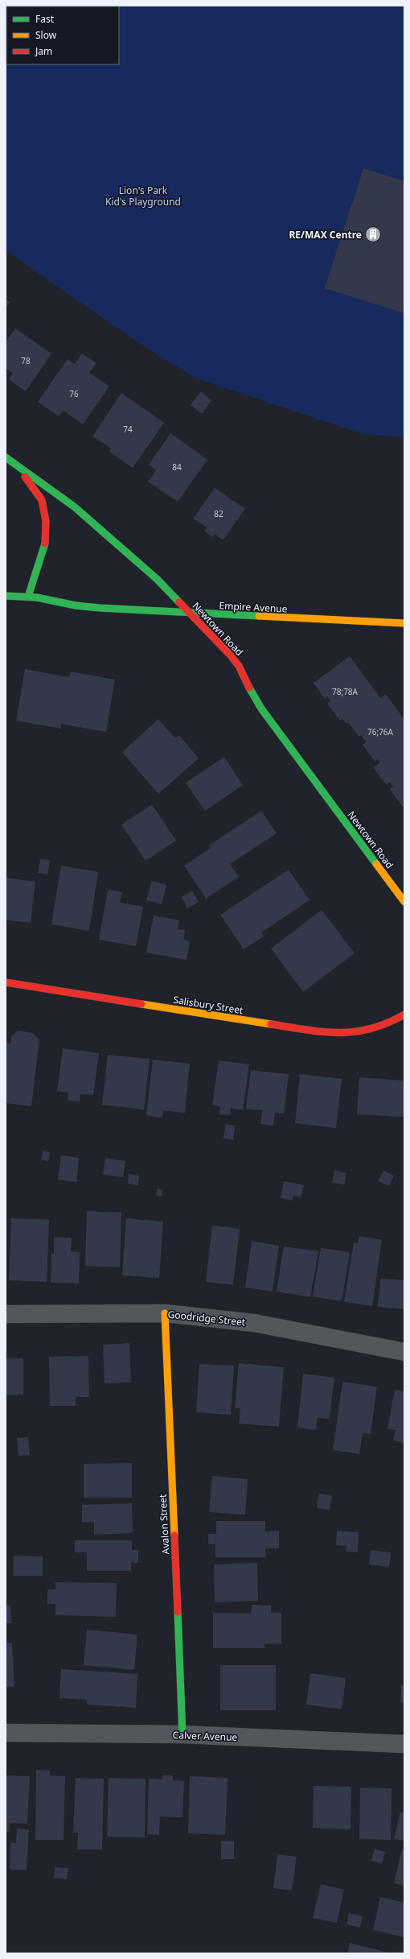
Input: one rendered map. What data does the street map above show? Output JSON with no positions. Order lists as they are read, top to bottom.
{
  "streets": {
    "street": [
      "Empire Avenue",
      "Newtown Road",
      "Salisbury Street",
      "Goodridge Street",
      "Avalon Street",
      "Calver Avenue"
    ]
  },
  "crossings": [
    ["Empire Avenue", "Newtown Road"],
    ["Goodridge Street", "Avalon Street"],
    ["Avalon Street", "Calver Avenue"]
  ],
  "parks": ["Lion's Park Kid's Playground"],
  "places": {
    "building": ["RE/MAX Centre"]
  },
  "house_numbers": [
    "78",
    "76",
    "74",
    "84",
    "82",
    "78;78A",
    "76;76A"
  ],
  "legend": ["Fast", "Slow", "Jam"]
}
